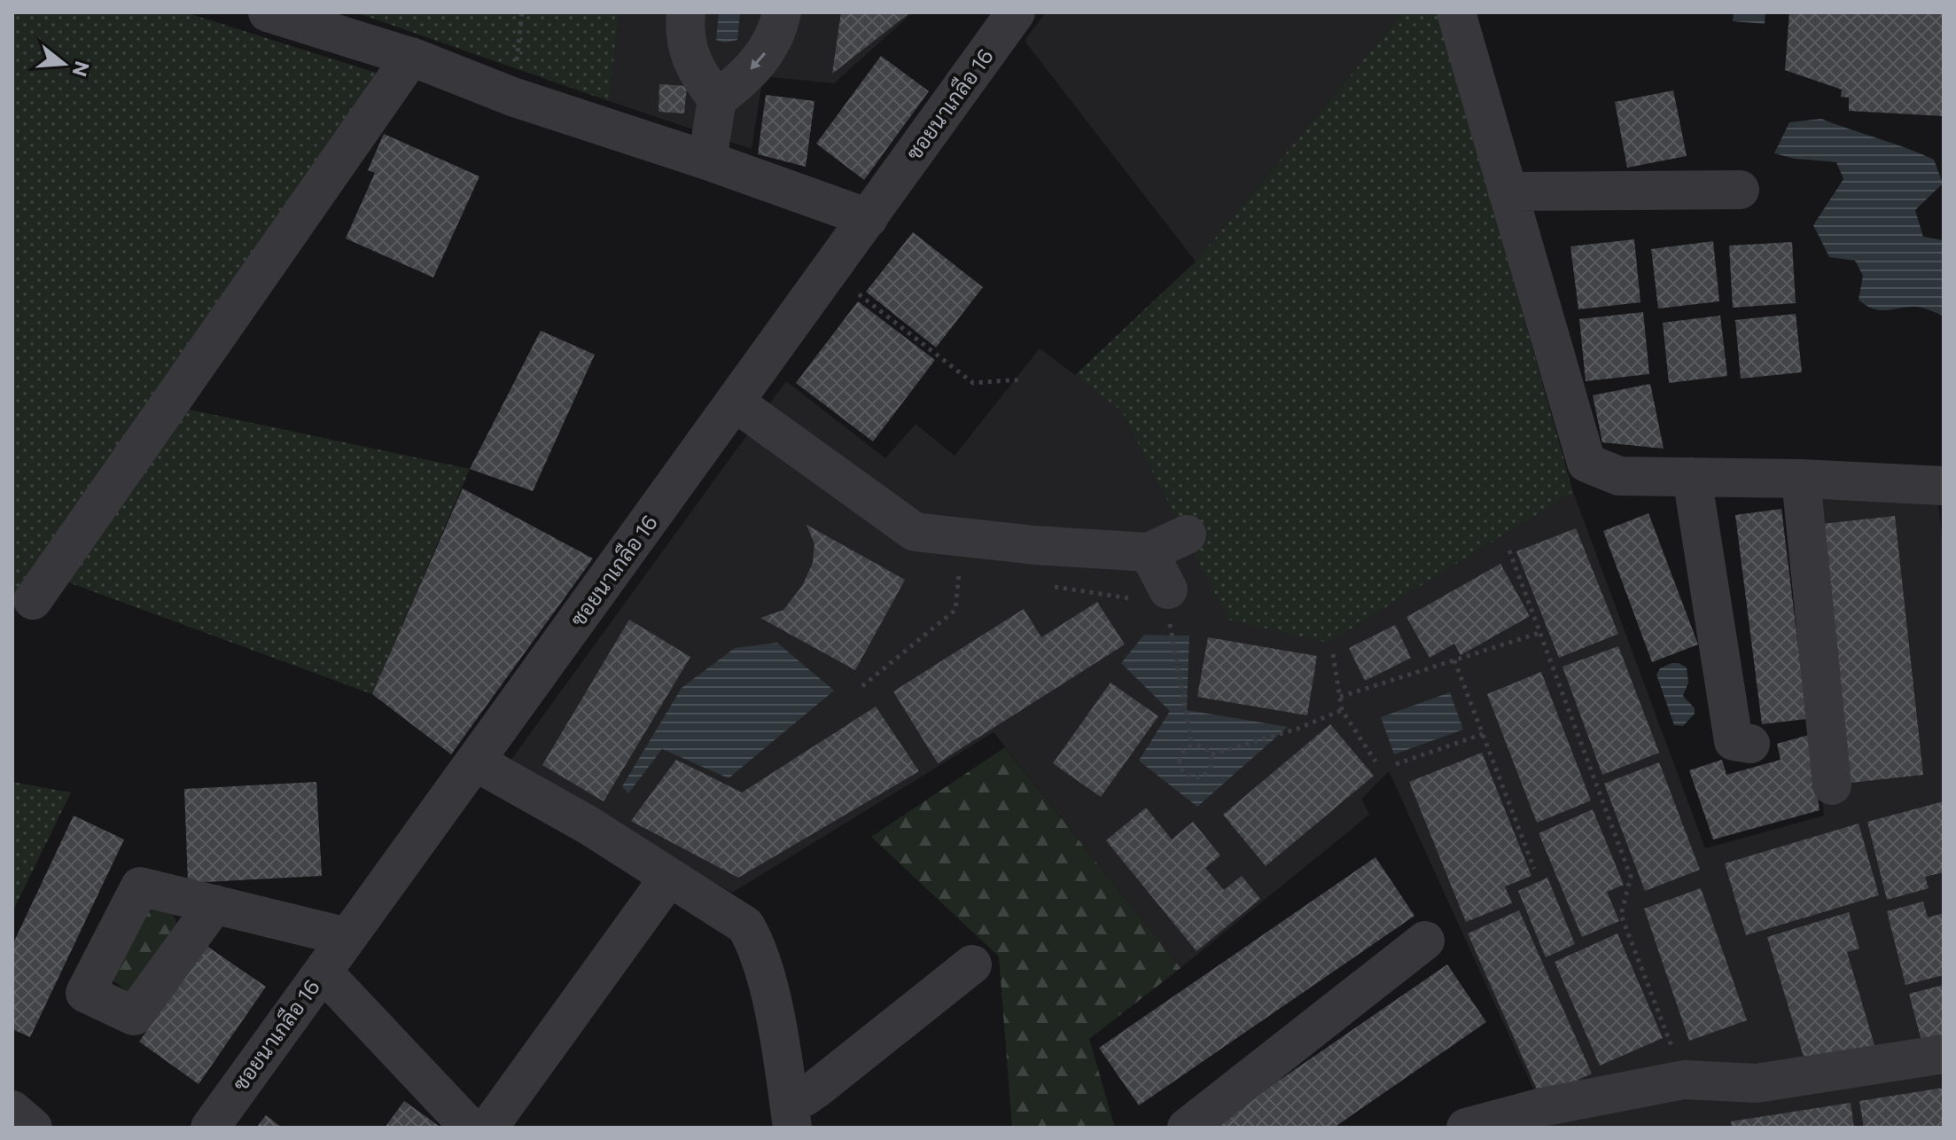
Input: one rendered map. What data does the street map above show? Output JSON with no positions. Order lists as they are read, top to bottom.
{
  "streets": {
    "street": ["ซอยนาเกลือ 16"]
  },
  "north": "right"
}
